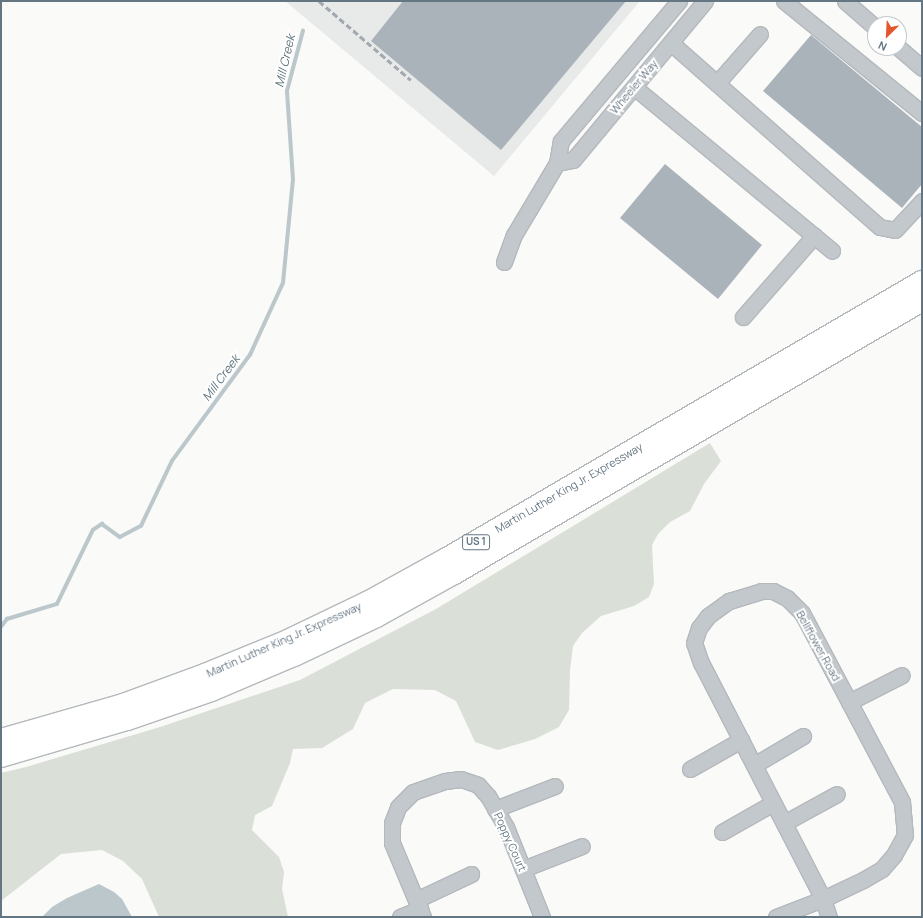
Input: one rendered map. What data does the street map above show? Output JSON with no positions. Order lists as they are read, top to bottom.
{
  "streets": {
    "highway": ["Martin Luther King Jr. Expressway", "US 1"],
    "street": ["Wheeler Way", "Bellflower Road", "Poppy Court"]
  },
  "water": ["Mill Creek"],
  "north": "bottom left"
}
